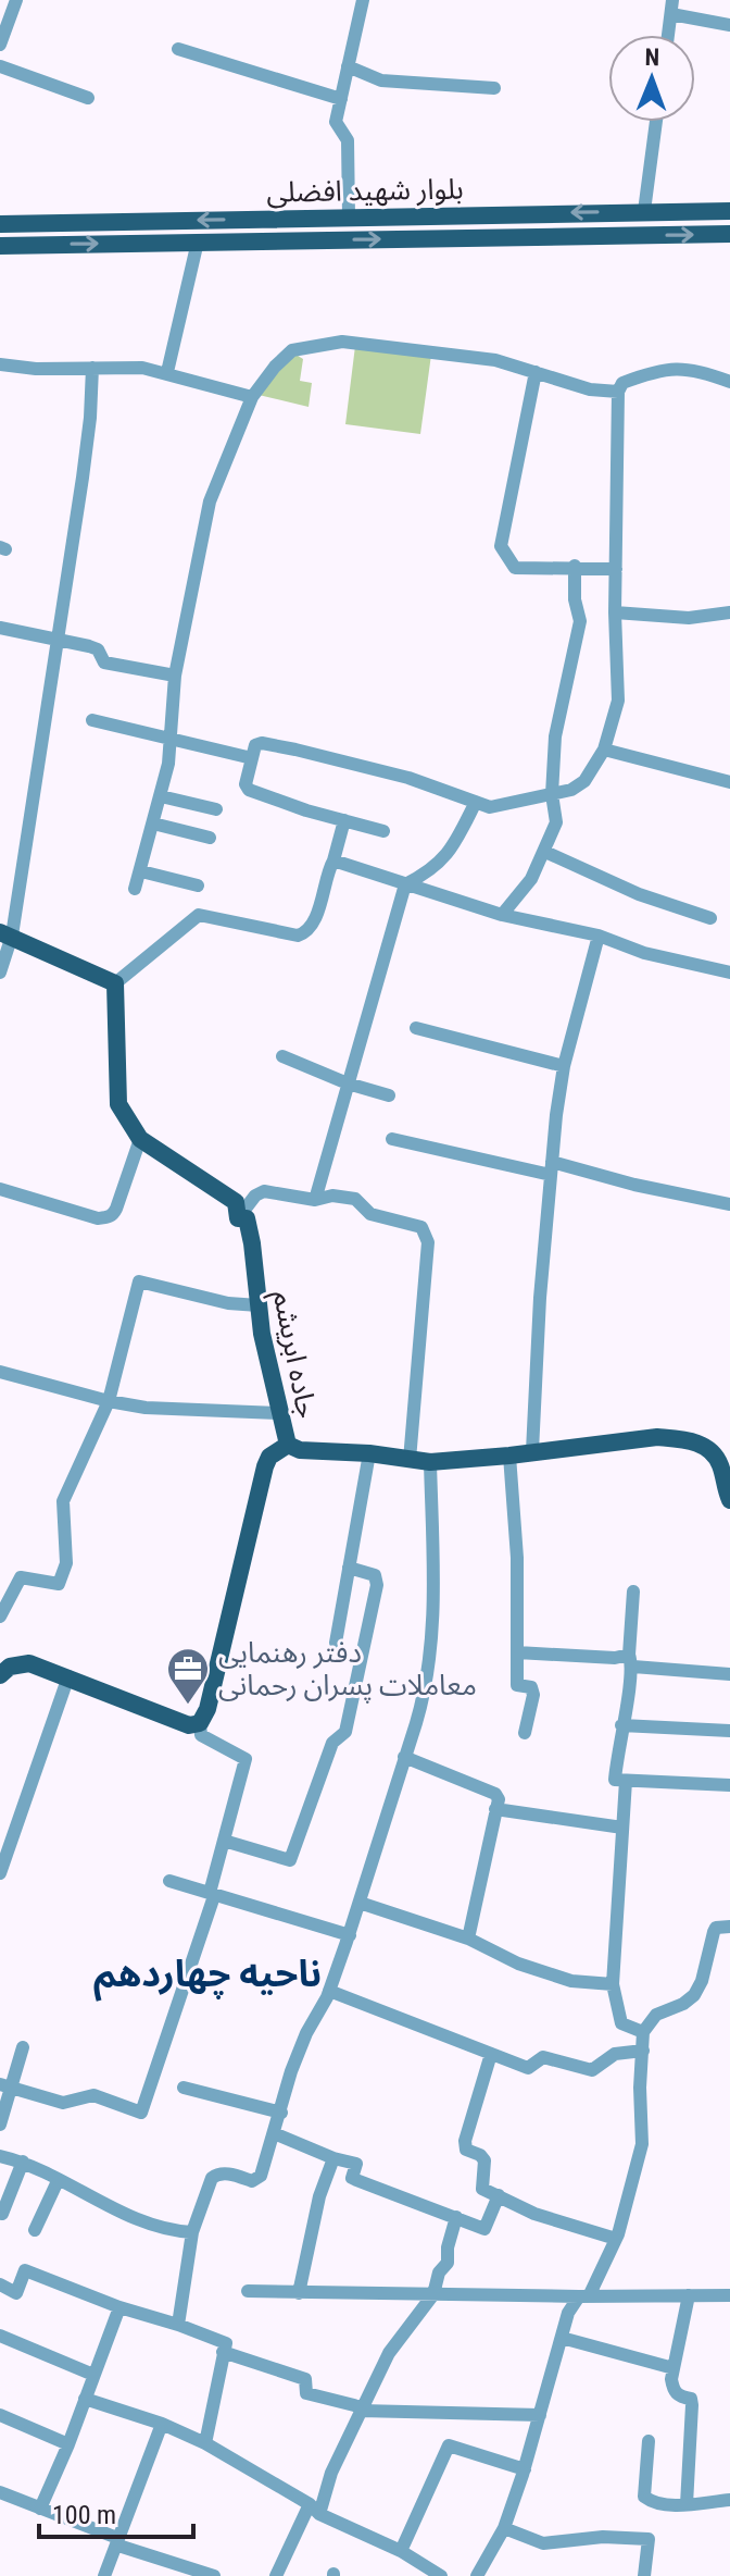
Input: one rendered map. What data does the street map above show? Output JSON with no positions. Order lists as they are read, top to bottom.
{
  "streets": {
    "main road": ["بلوار شهید افضلی", "جاده ابریشم"]
  },
  "districts": ["ناحیه چهاردهم"],
  "places": {
    "office": ["دفتر رهنمایی معاملات پسران رحمانی"]
  },
  "scale_bar": "100 m",
  "north": "top"
}
